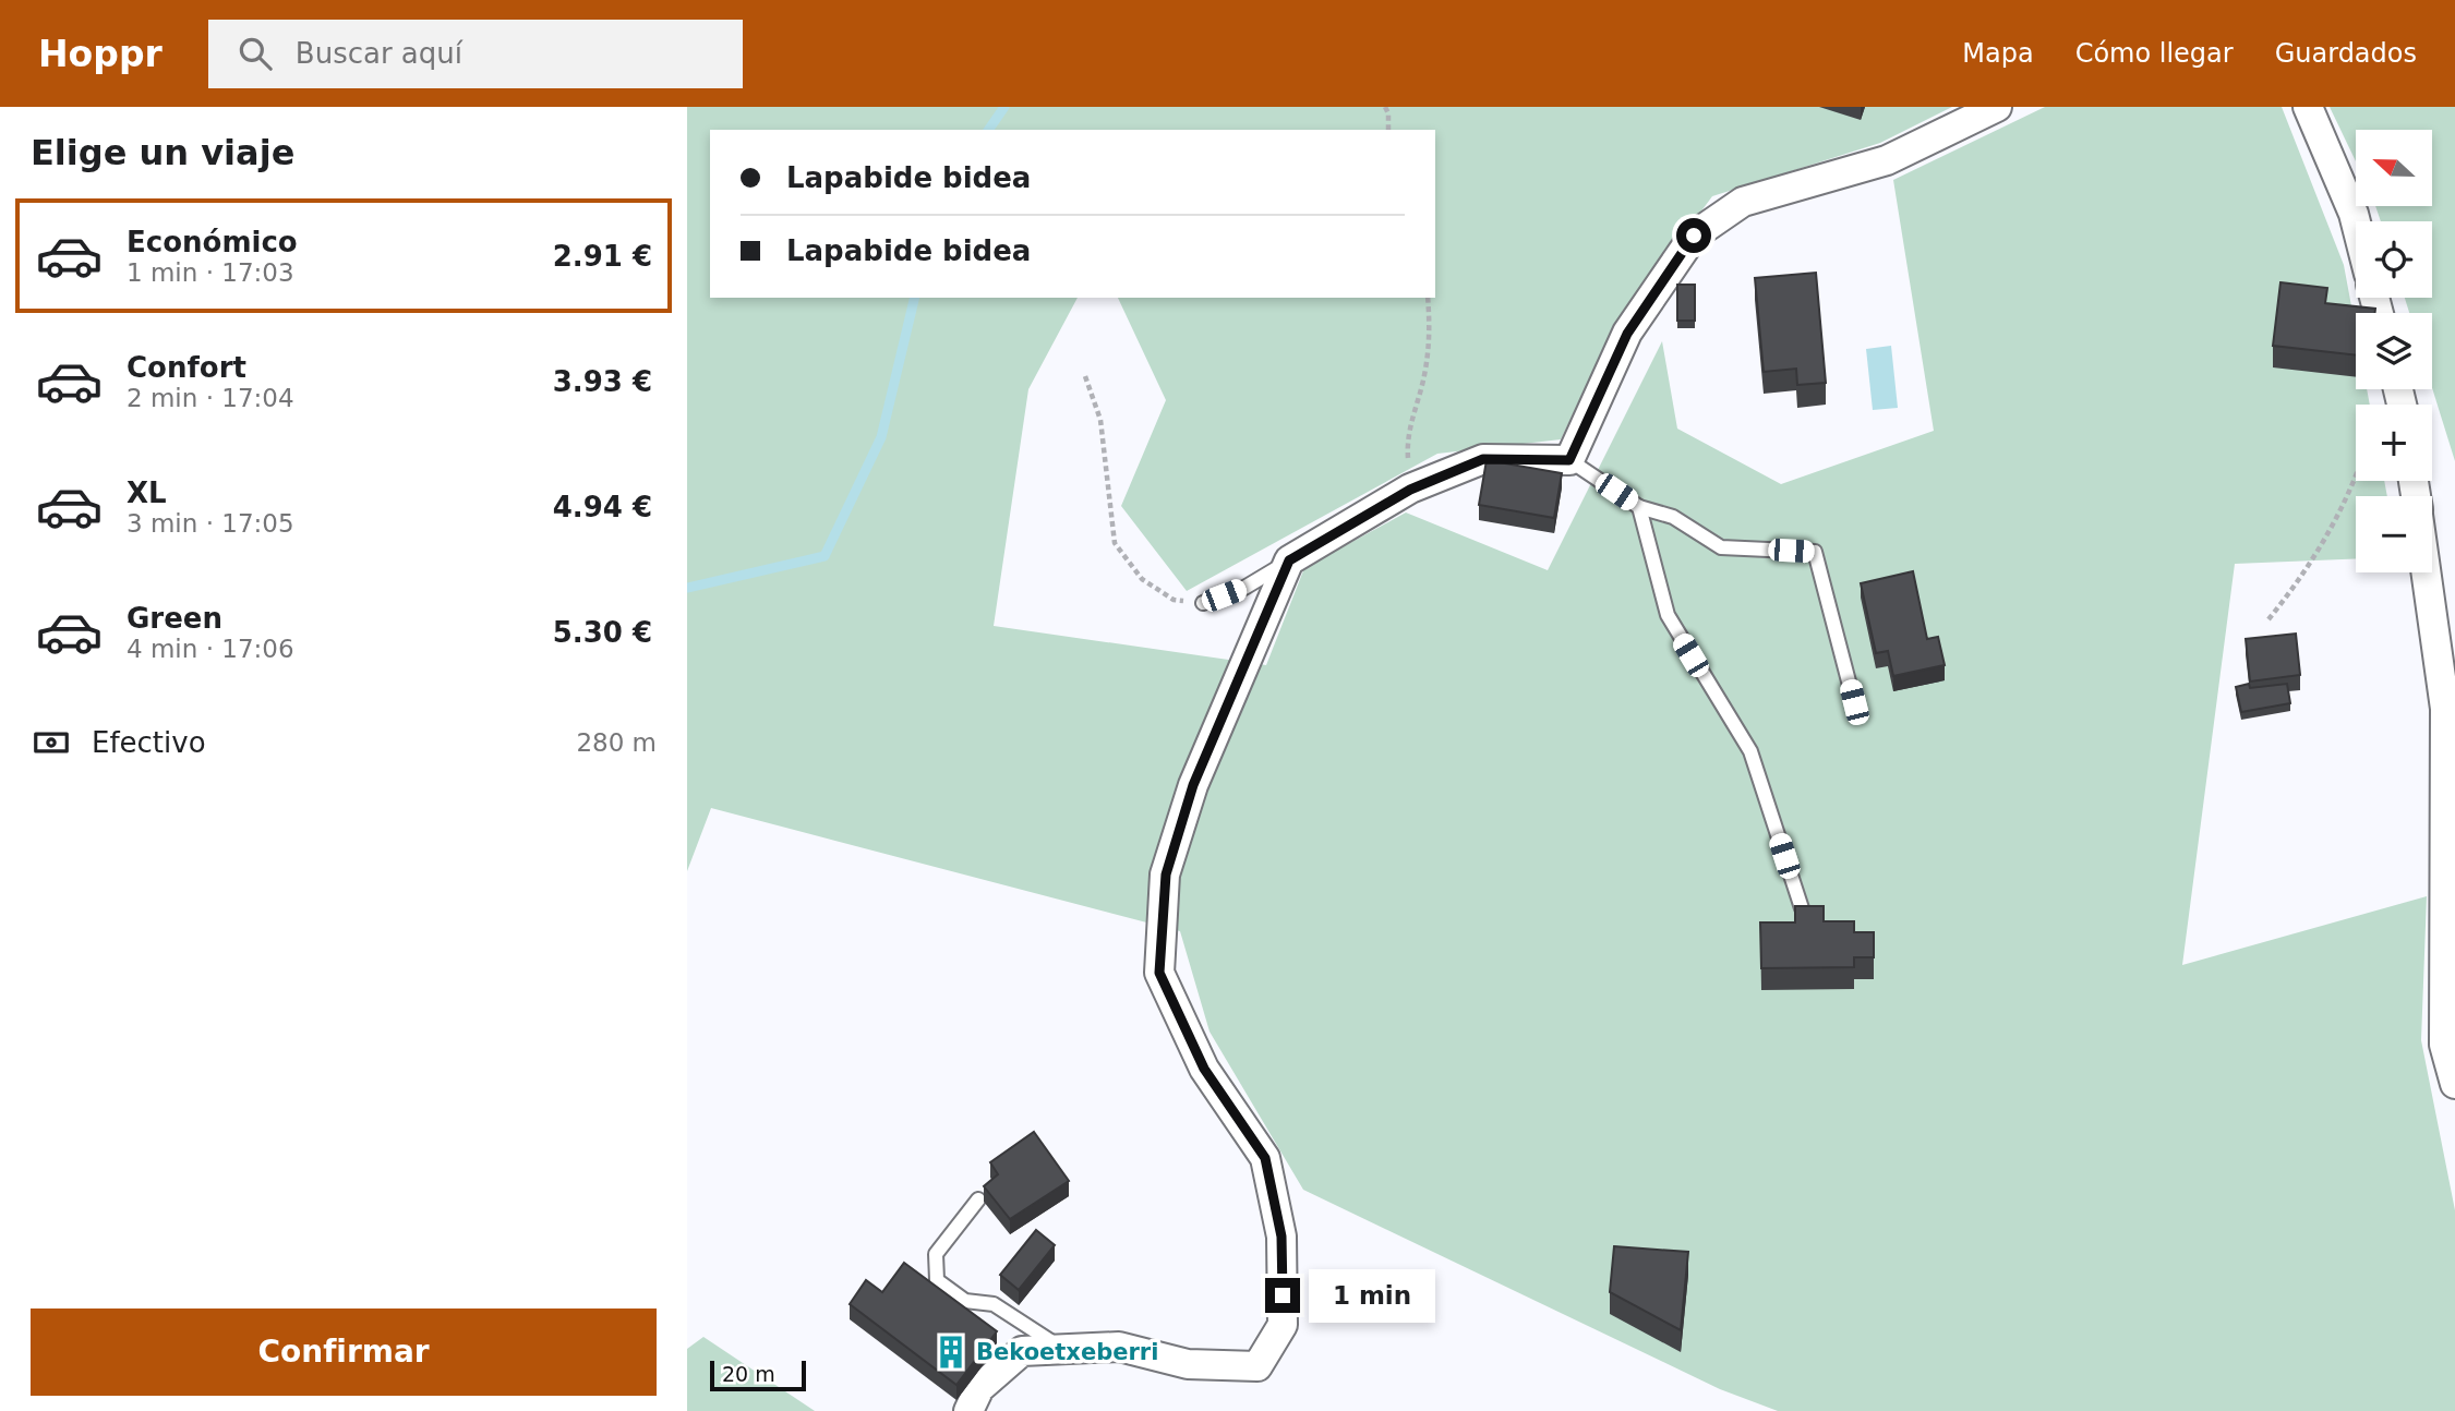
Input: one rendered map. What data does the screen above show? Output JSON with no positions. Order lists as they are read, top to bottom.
{
  "places": {
    "building": ["Bekoetxeberri"]
  },
  "scale_bar": "20 m",
  "north": "left",
  "page": {
    "header": "Hoppr",
    "search": "Buscar aquí",
    "nav": ["Mapa", "Cómo llegar", "Guardados"],
    "heading": "Elige un viaje",
    "map_buttons": ["+", "−"],
    "banner": ["Lapabide bidea", "Lapabide bidea"],
    "list": [
      {
        "name": "Económico",
        "note": "1 min · 17:03",
        "value": "2.91 €"
      },
      {
        "name": "Confort",
        "note": "2 min · 17:04",
        "value": "3.93 €"
      },
      {
        "name": "XL",
        "note": "3 min · 17:05",
        "value": "4.94 €"
      },
      {
        "name": "Green",
        "note": "4 min · 17:06",
        "value": "5.30 €"
      }
    ],
    "pay": ["Efectivo", "280 m"],
    "bubble": "1 min",
    "buttons": "Confirmar",
    "scale": "20 m"
  }
}
